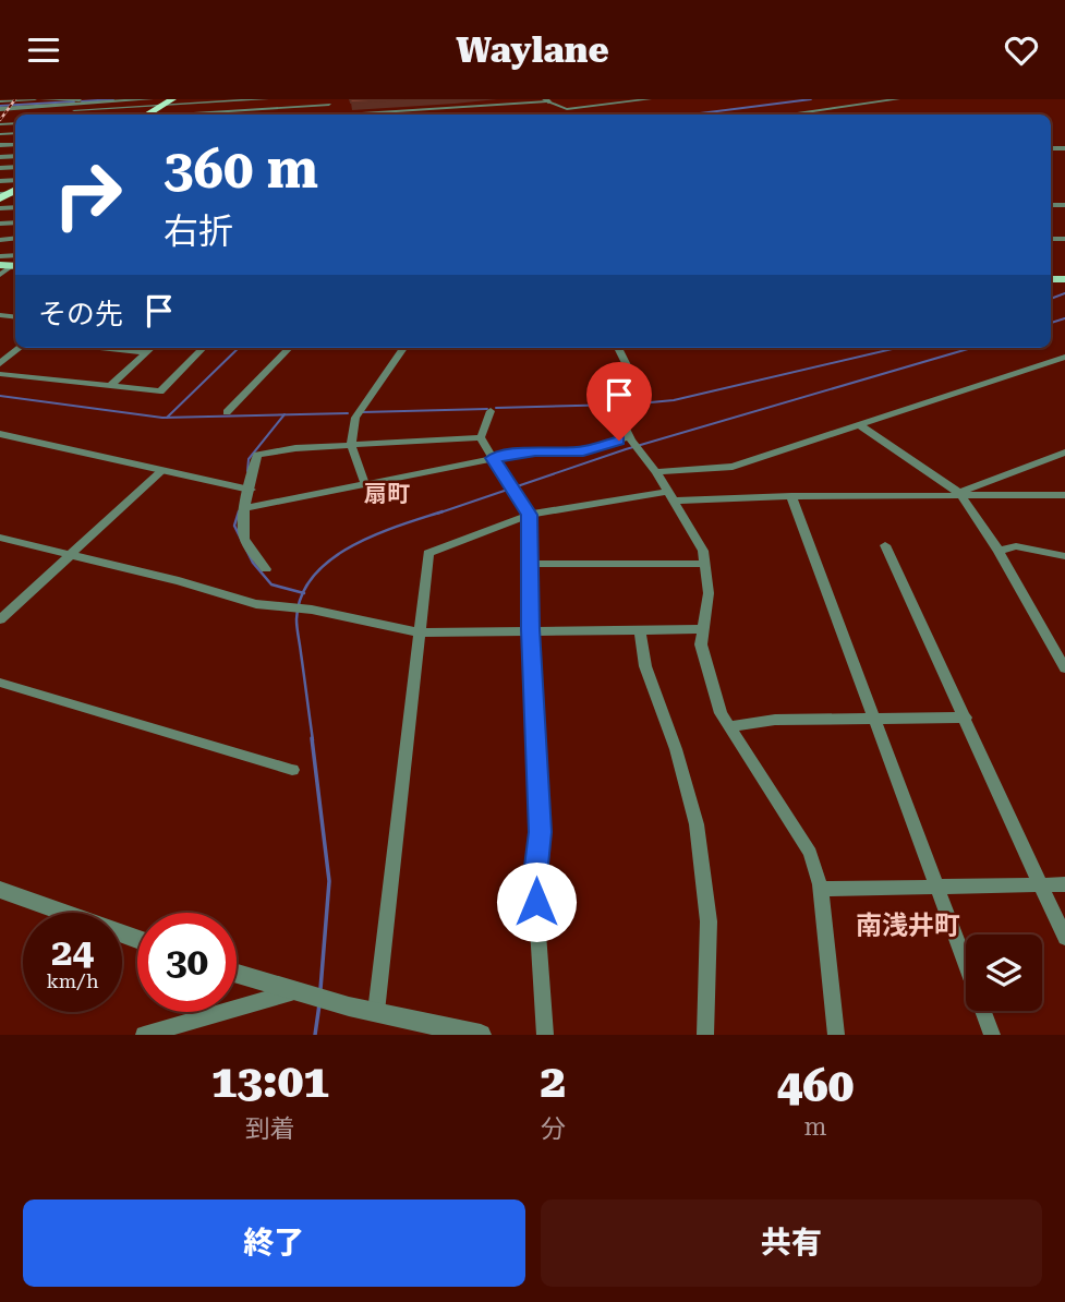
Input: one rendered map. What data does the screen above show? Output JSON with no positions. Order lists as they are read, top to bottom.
{
  "districts": ["扇町", "南浅井町"],
  "page": {
    "header": "Waylane",
    "turn": ["360 m", "右折"],
    "then": "その先",
    "speed": "24 km/h",
    "limit": "30",
    "eta": [
      "13:01",
      "到着",
      "2",
      "分",
      "460",
      "m"
    ],
    "buttons": ["終了", "共有"]
  }
}
